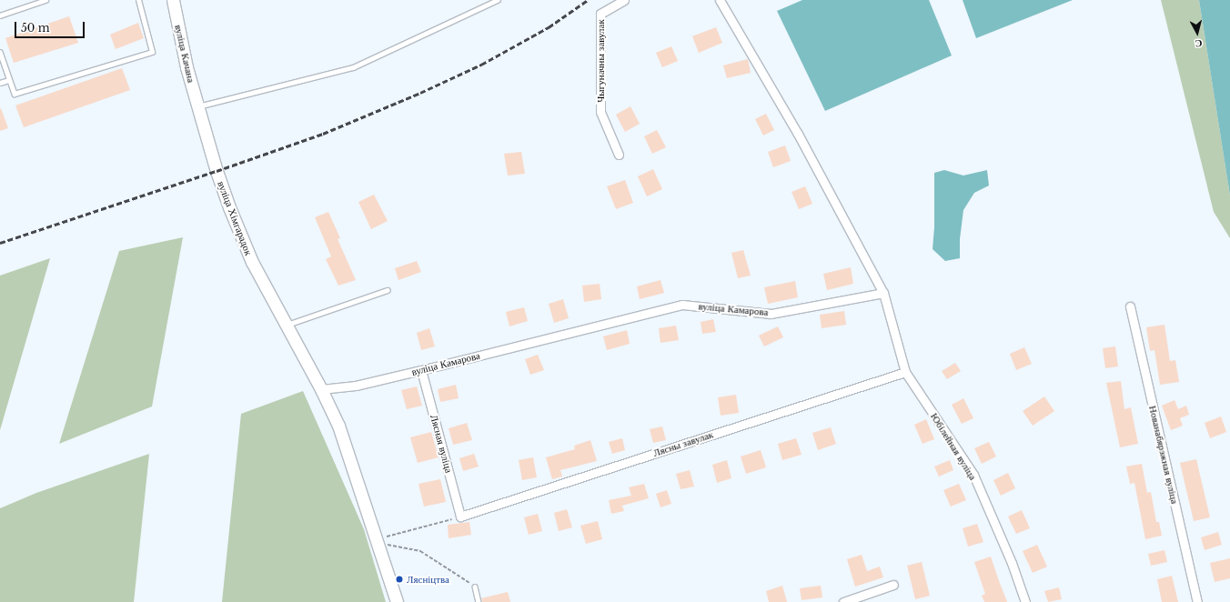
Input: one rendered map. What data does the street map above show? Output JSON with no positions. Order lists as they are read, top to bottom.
{
  "streets": {
    "main road": ["вуліца Качана", "вуліца Хімгарадок"],
    "street": [
      "Чыгуначны завулак",
      "вуліца Камарова",
      "Лясная вуліца",
      "Лясны завулак",
      "Юбілейная вуліца",
      "Нованабярэжная вуліца"
    ]
  },
  "crossings": [
    ["вуліца Качана", "вуліца Хімгарадок"],
    ["вуліца Хімгарадок", "вуліца Камарова"],
    ["вуліца Камарова", "Лясная вуліца"],
    ["вуліца Камарова", "Юбілейная вуліца"],
    ["Лясная вуліца", "Лясны завулак"],
    ["Лясны завулак", "Юбілейная вуліца"]
  ],
  "places": ["Лясніцтва"],
  "scale_bar": "50 m",
  "north": "bottom"
}
